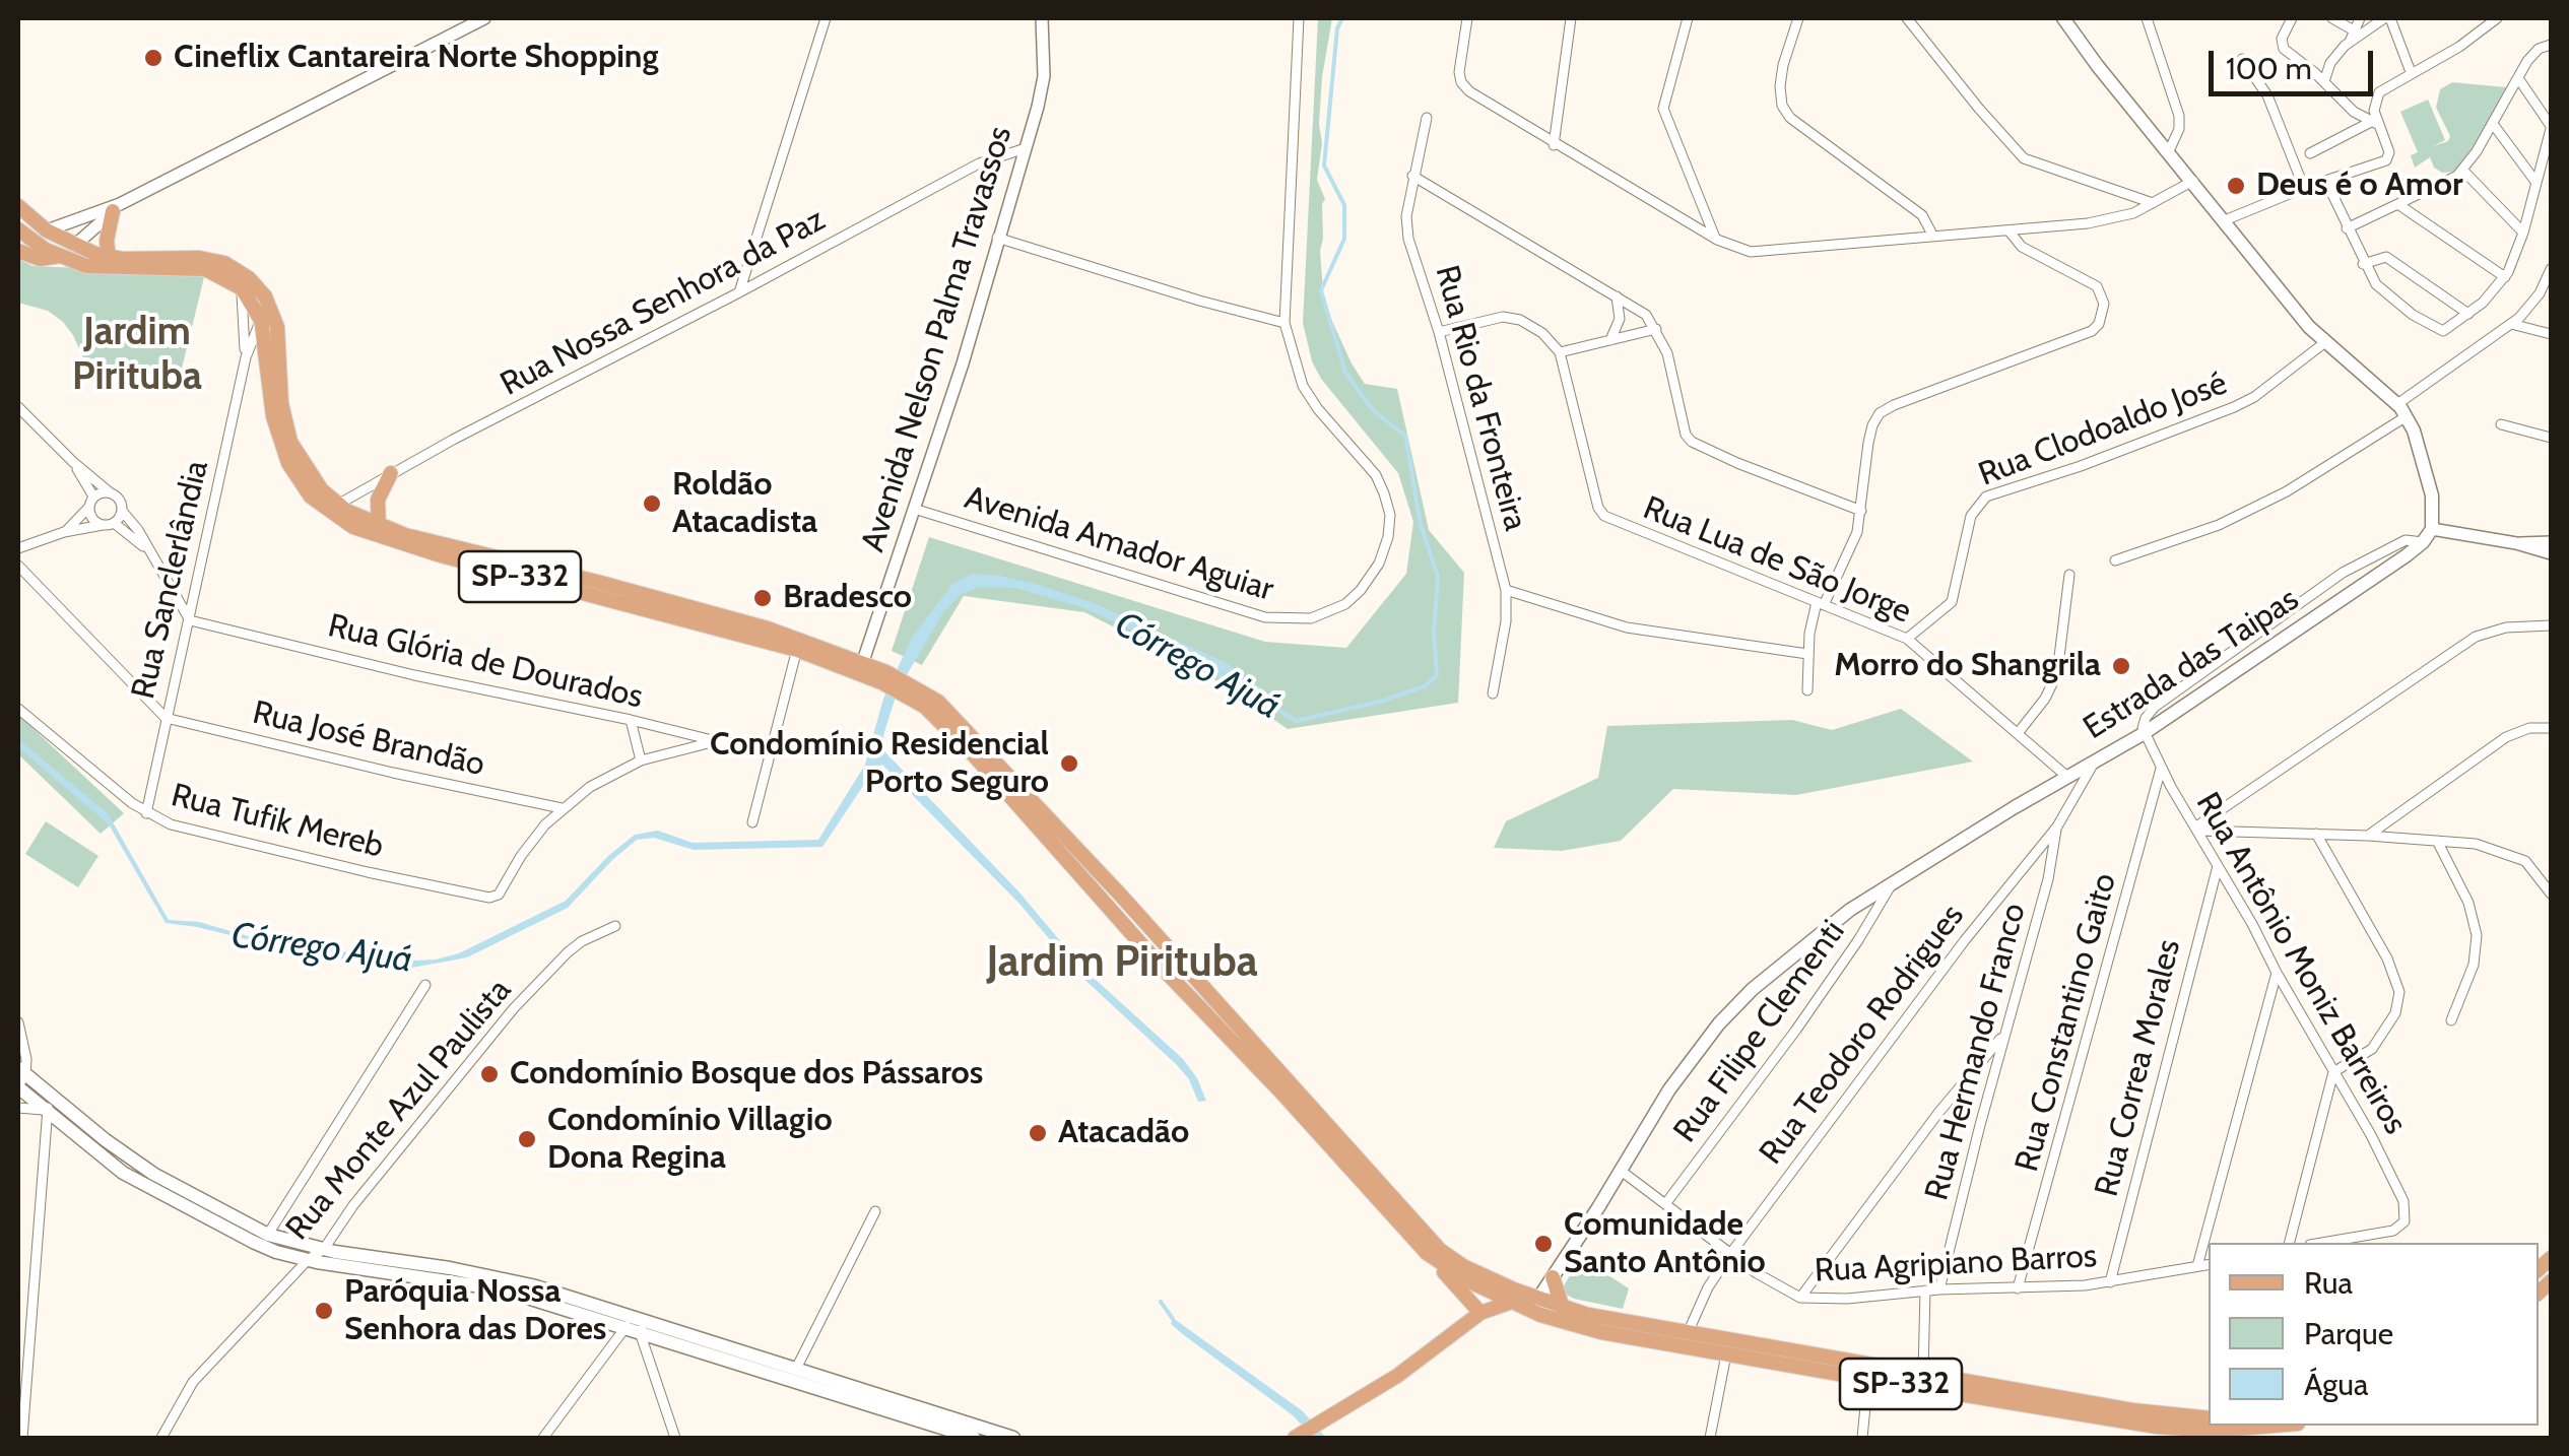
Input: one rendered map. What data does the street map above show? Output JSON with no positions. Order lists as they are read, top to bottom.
{
  "streets": {
    "main road": ["SP-332", "Estrada das Taipas"],
    "street": [
      "Rua Nossa Senhora da Paz",
      "Avenida Nelson Palma Travassos",
      "Rua Rio da Fronteira",
      "Rua Clodoaldo José",
      "Avenida Amador Aguiar",
      "Rua Lua de São Jorge",
      "Rua Sanclerlândia",
      "Rua Glória de Dourados",
      "Rua José Brandão",
      "Rua Tufik Mereb",
      "Rua Antônio Moniz Barreiros",
      "Rua Constantino Gaito",
      "Rua Filipe Clementi",
      "Rua Teodoro Rodrigues",
      "Rua Hermando Franco",
      "Rua Correa Morales",
      "Rua Monte Azul Paulista",
      "Rua Agripiano Barros"
    ]
  },
  "crossings": [
    ["Rua Nossa Senhora da Paz", "Avenida Nelson Palma Travassos"],
    ["Rua Nossa Senhora da Paz", "SP-332"],
    ["Avenida Nelson Palma Travassos", "Avenida Amador Aguiar"],
    ["Avenida Nelson Palma Travassos", "SP-332"],
    ["Rua Clodoaldo José", "Rua Lua de São Jorge"],
    ["Rua Lua de São Jorge", "Estrada das Taipas"],
    ["SP-332", "Rua Sanclerlândia"],
    ["SP-332", "Estrada das Taipas"],
    ["SP-332", "Rua Teodoro Rodrigues"],
    ["Rua Sanclerlândia", "Rua Glória de Dourados"],
    ["Rua Sanclerlândia", "Rua José Brandão"],
    ["Rua Sanclerlândia", "Rua Tufik Mereb"],
    ["Estrada das Taipas", "Rua Antônio Moniz Barreiros"],
    ["Estrada das Taipas", "Rua Filipe Clementi"],
    ["Estrada das Taipas", "Rua Teodoro Rodrigues"],
    ["Estrada das Taipas", "Rua Agripiano Barros"],
    ["Rua José Brandão", "Rua Tufik Mereb"],
    ["Rua Antônio Moniz Barreiros", "Rua Constantino Gaito"],
    ["Rua Antônio Moniz Barreiros", "Rua Correa Morales"],
    ["Rua Constantino Gaito", "Rua Agripiano Barros"],
    ["Rua Filipe Clementi", "Rua Agripiano Barros"],
    ["Rua Teodoro Rodrigues", "Rua Hermando Franco"],
    ["Rua Teodoro Rodrigues", "Rua Agripiano Barros"],
    ["Rua Hermando Franco", "Rua Agripiano Barros"],
    ["Rua Correa Morales", "Rua Agripiano Barros"]
  ],
  "districts": ["Jardim Pirituba", "Jardim Pirituba"],
  "water": ["Córrego Ajuá"],
  "places": [
    "Cineflix Cantareira Norte Shopping",
    "Deus é o Amor",
    "Roldão Atacadista",
    "Bradesco",
    "Morro do Shangrila",
    "Condomínio Residencial Porto Seguro",
    "Condomínio Bosque dos Pássaros",
    "Atacadão",
    "Condomínio Villagio Dona Regina",
    "Comunidade Santo Antônio",
    "Paróquia Nossa Senhora das Dores"
  ],
  "legend": ["Rua", "Parque", "Água"],
  "scale_bar": "100 m"
}
